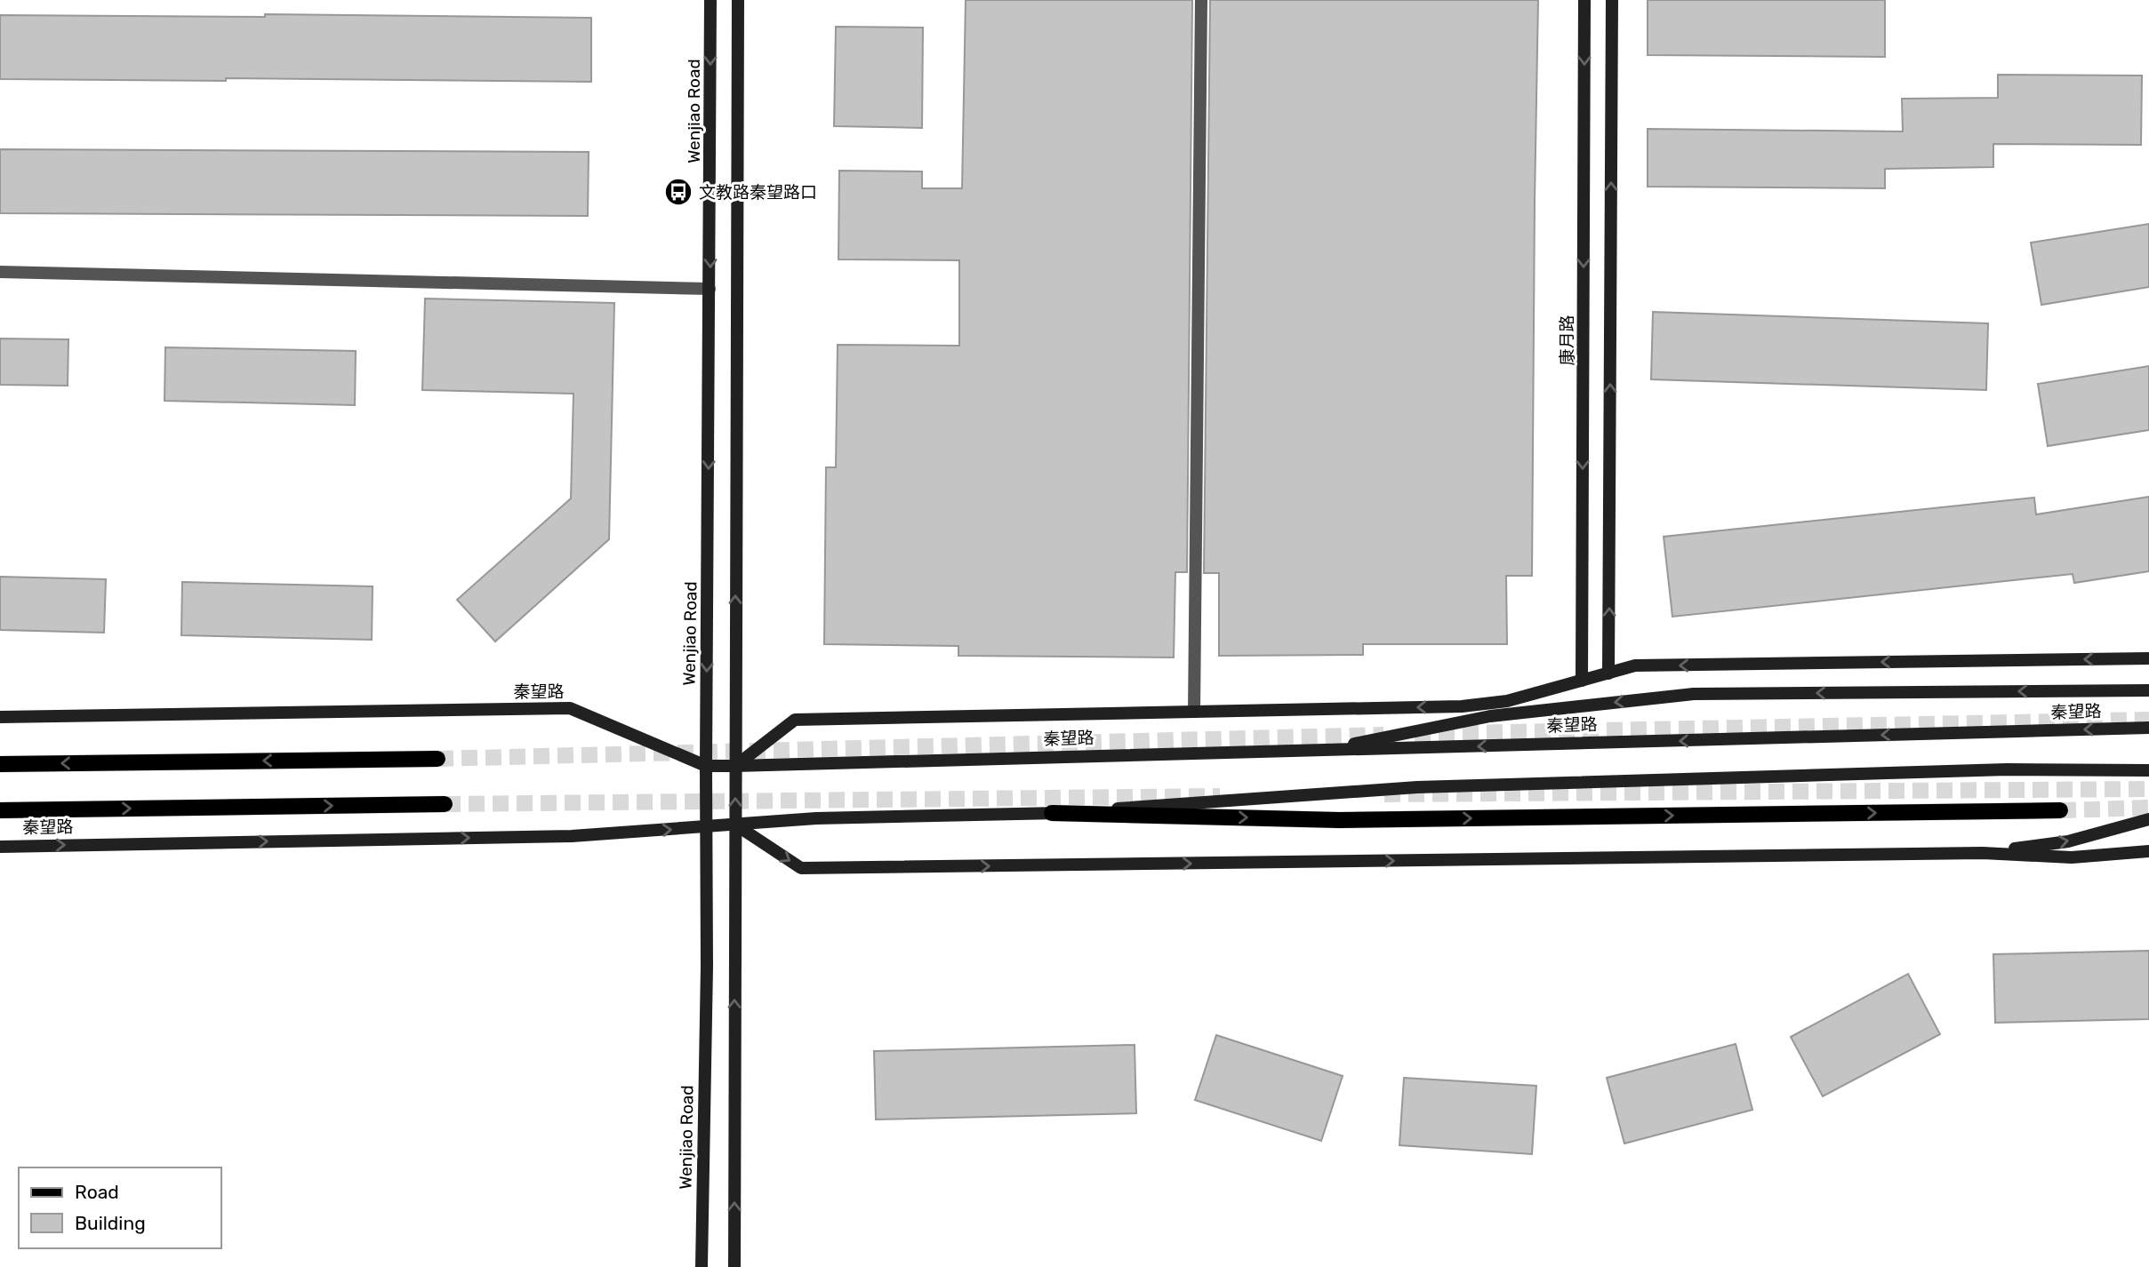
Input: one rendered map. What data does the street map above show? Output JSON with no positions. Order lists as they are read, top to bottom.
{
  "streets": {
    "main road": ["秦望路"],
    "street": ["Wenjiao Road", "康月路"]
  },
  "crossings": [
    ["Wenjiao Road", "秦望路"]
  ],
  "places": {
    "bus stop": ["文教路秦望路口"]
  },
  "legend": ["Road", "Building"]
}
